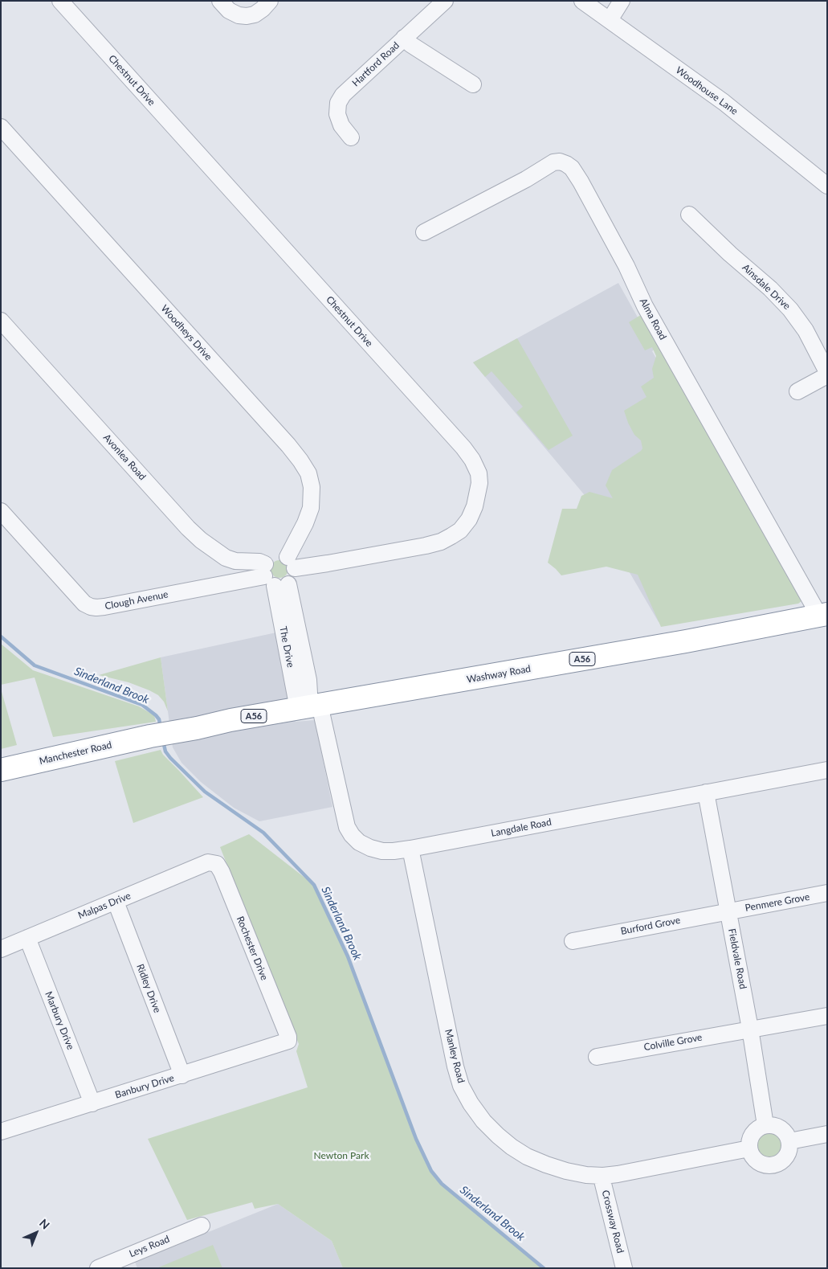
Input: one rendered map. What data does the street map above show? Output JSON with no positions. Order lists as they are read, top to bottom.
{
  "streets": {
    "highway": ["A56", "Washway Road", "Manchester Road"],
    "street": [
      "Hartford Road",
      "Chestnut Drive",
      "Woodhouse Lane",
      "Ainsdale Drive",
      "Alma Road",
      "Woodheys Drive",
      "Avonlea Road",
      "Clough Avenue",
      "The Drive",
      "Langdale Road",
      "Penmere Grove",
      "Malpas Drive",
      "Burford Grove",
      "Rochester Drive",
      "Fieldvale Road",
      "Ridley Drive",
      "Marbury Drive",
      "Colville Grove",
      "Manley Road",
      "Banbury Drive",
      "Crossway Road",
      "Leys Road"
    ]
  },
  "crossings": [
    ["Chestnut Drive", "Woodheys Drive"],
    ["Chestnut Drive", "Avonlea Road"],
    ["Chestnut Drive", "Clough Avenue"],
    ["Chestnut Drive", "The Drive"],
    ["Alma Road", "Washway Road"],
    ["Woodheys Drive", "Avonlea Road"],
    ["Woodheys Drive", "Clough Avenue"],
    ["Woodheys Drive", "The Drive"],
    ["Avonlea Road", "Clough Avenue"],
    ["Avonlea Road", "The Drive"],
    ["Clough Avenue", "The Drive"],
    ["The Drive", "Washway Road"],
    ["The Drive", "Langdale Road"],
    ["Washway Road", "Manchester Road"],
    ["Washway Road", "Langdale Road"],
    ["Langdale Road", "Fieldvale Road"],
    ["Langdale Road", "Manley Road"],
    ["Penmere Grove", "Burford Grove"],
    ["Penmere Grove", "Fieldvale Road"],
    ["Malpas Drive", "Rochester Drive"],
    ["Malpas Drive", "Ridley Drive"],
    ["Malpas Drive", "Marbury Drive"],
    ["Burford Grove", "Fieldvale Road"],
    ["Rochester Drive", "Banbury Drive"],
    ["Fieldvale Road", "Colville Grove"],
    ["Fieldvale Road", "Manley Road"],
    ["Ridley Drive", "Banbury Drive"],
    ["Marbury Drive", "Banbury Drive"],
    ["Manley Road", "Crossway Road"]
  ],
  "water": ["Sinderland Brook"],
  "parks": ["Newton Park"],
  "north": "top right"
}
